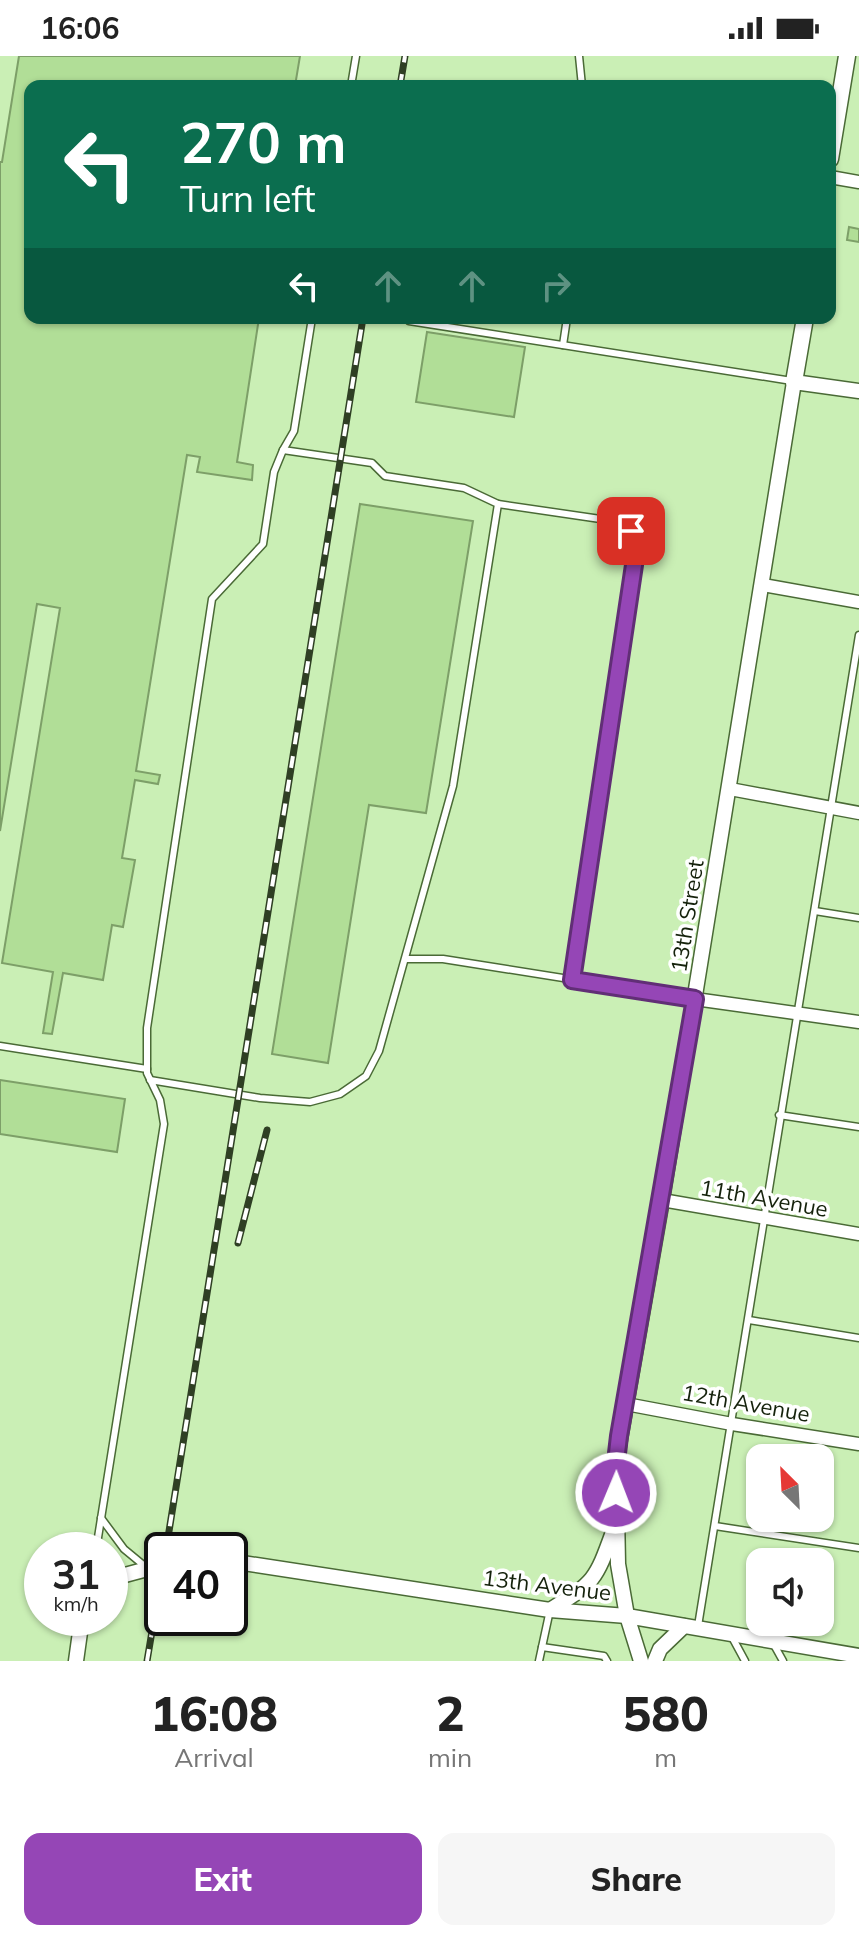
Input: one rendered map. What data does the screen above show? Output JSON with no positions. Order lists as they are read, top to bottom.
{
  "streets": {
    "main road": ["13th Street"],
    "street": ["11th Avenue", "12th Avenue", "13th Avenue"]
  },
  "crossings": [
    ["13th Street", "11th Avenue"],
    ["13th Street", "12th Avenue"],
    ["13th Street", "13th Avenue"]
  ],
  "north": "top left",
  "page": {
    "status": "16:06",
    "turn": ["270 m", "Turn left"],
    "speed": "31 km/h",
    "limit": "40",
    "eta": [
      "16:08",
      "Arrival",
      "2",
      "min",
      "580",
      "m"
    ],
    "buttons": ["Exit", "Share"]
  }
}
